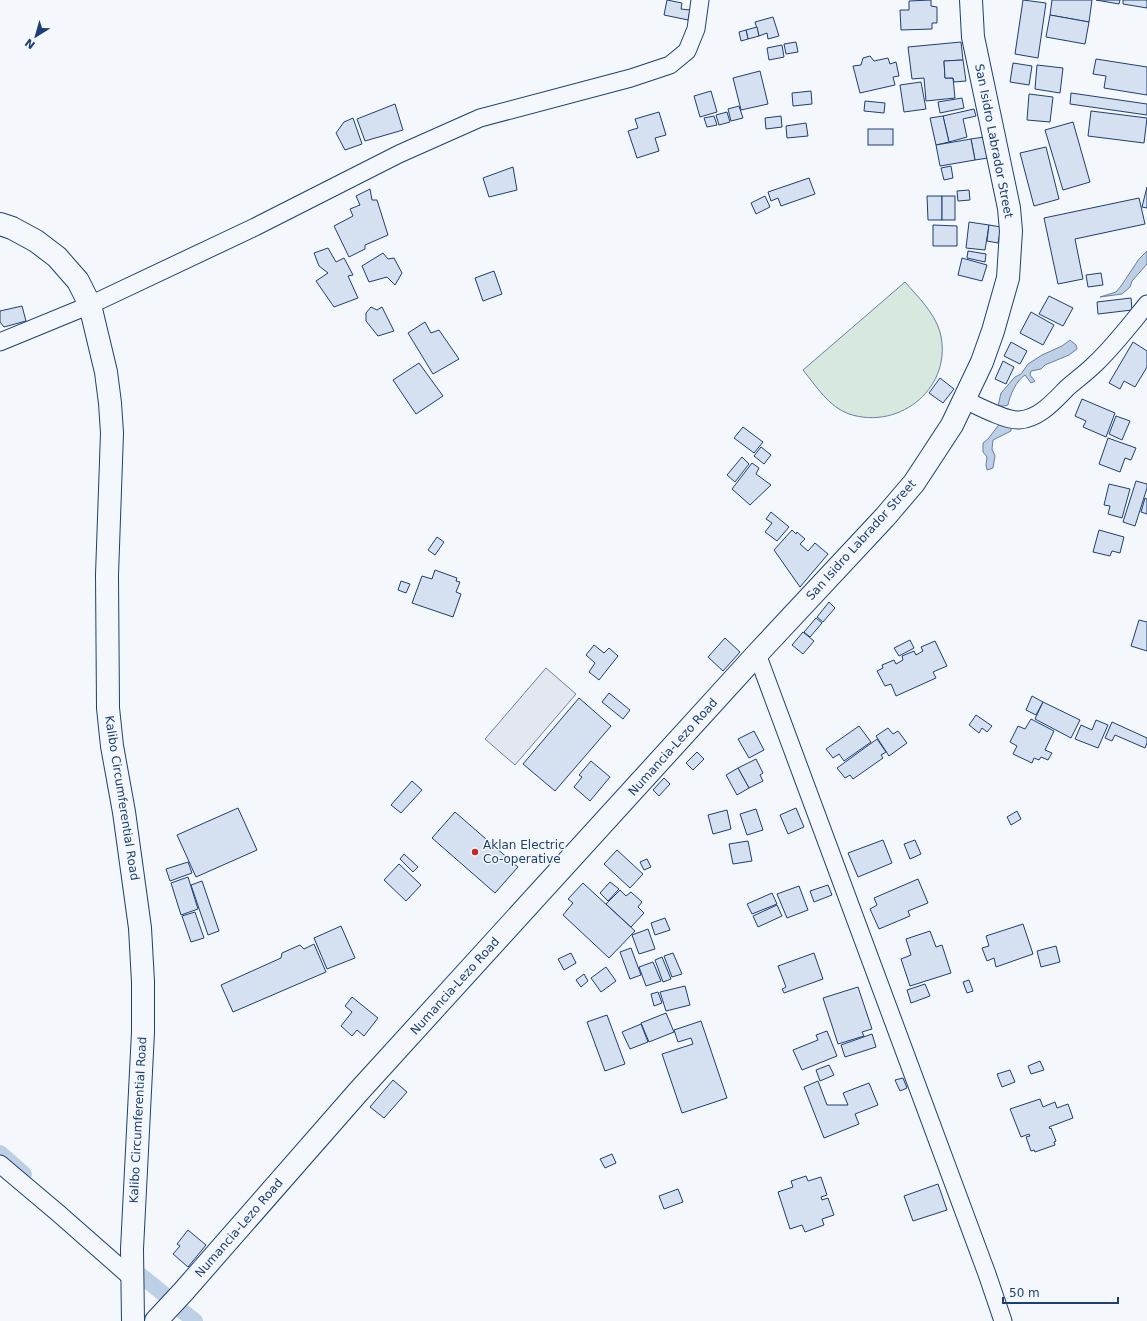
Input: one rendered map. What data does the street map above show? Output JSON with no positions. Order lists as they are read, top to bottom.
{
  "streets": {
    "main road": ["San Isidro Labrador Street", "Numancia-Lezo Road", "Kalibo Circumferential Road"]
  },
  "crossings": [
    ["San Isidro Labrador Street", "Numancia-Lezo Road"]
  ],
  "places": ["Aklan Electric Co-operative"],
  "scale_bar": "50 m",
  "north": "bottom left"
}
